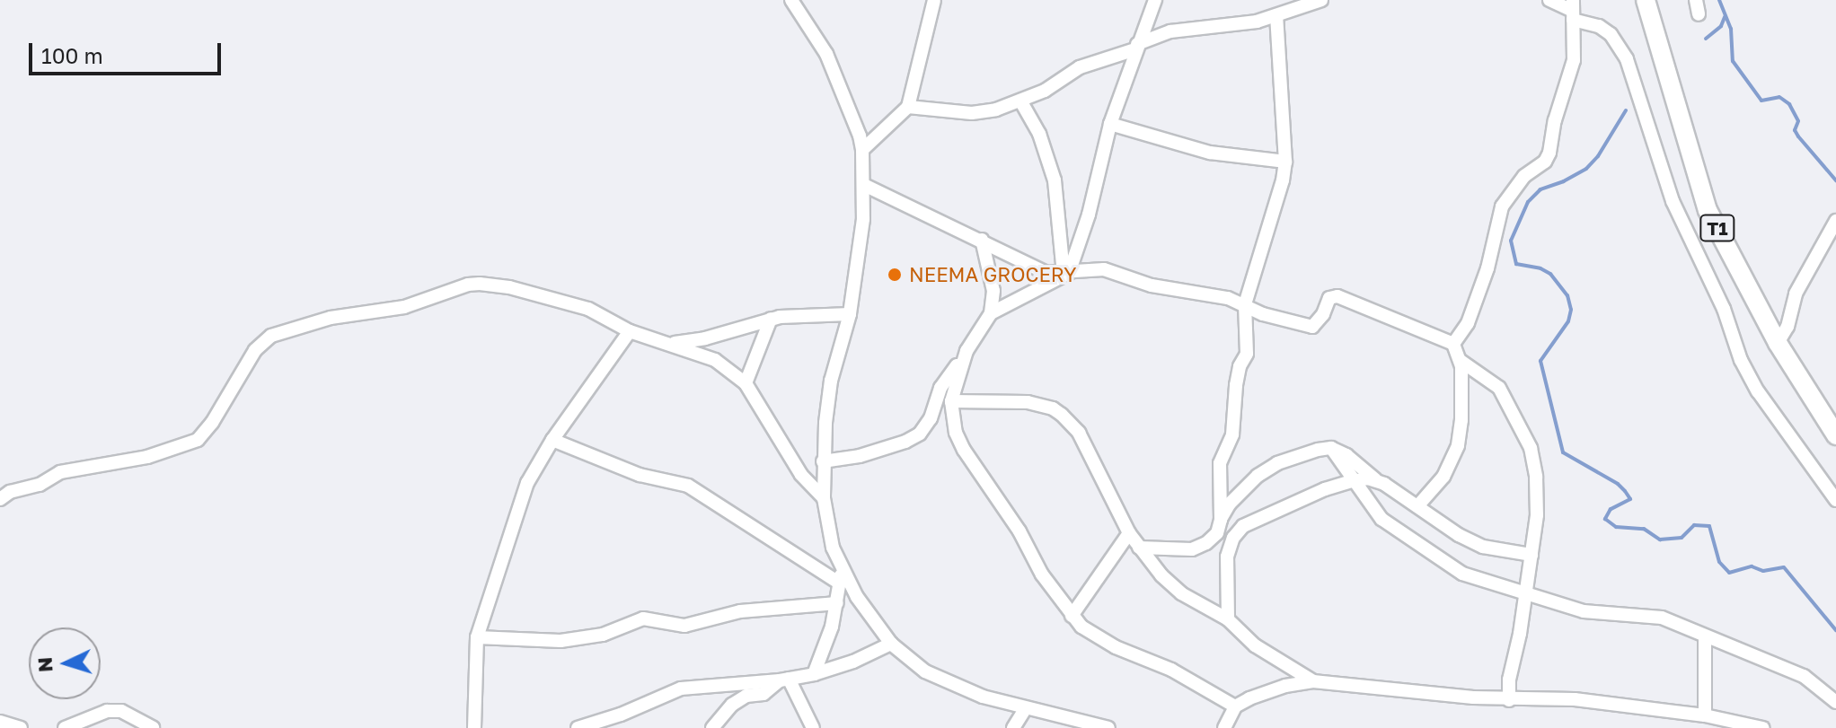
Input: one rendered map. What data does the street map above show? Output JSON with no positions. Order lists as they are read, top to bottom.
{
  "streets": {
    "highway": ["T1"]
  },
  "places": ["NEEMA GROCERY"],
  "scale_bar": "100 m",
  "north": "left"
}
